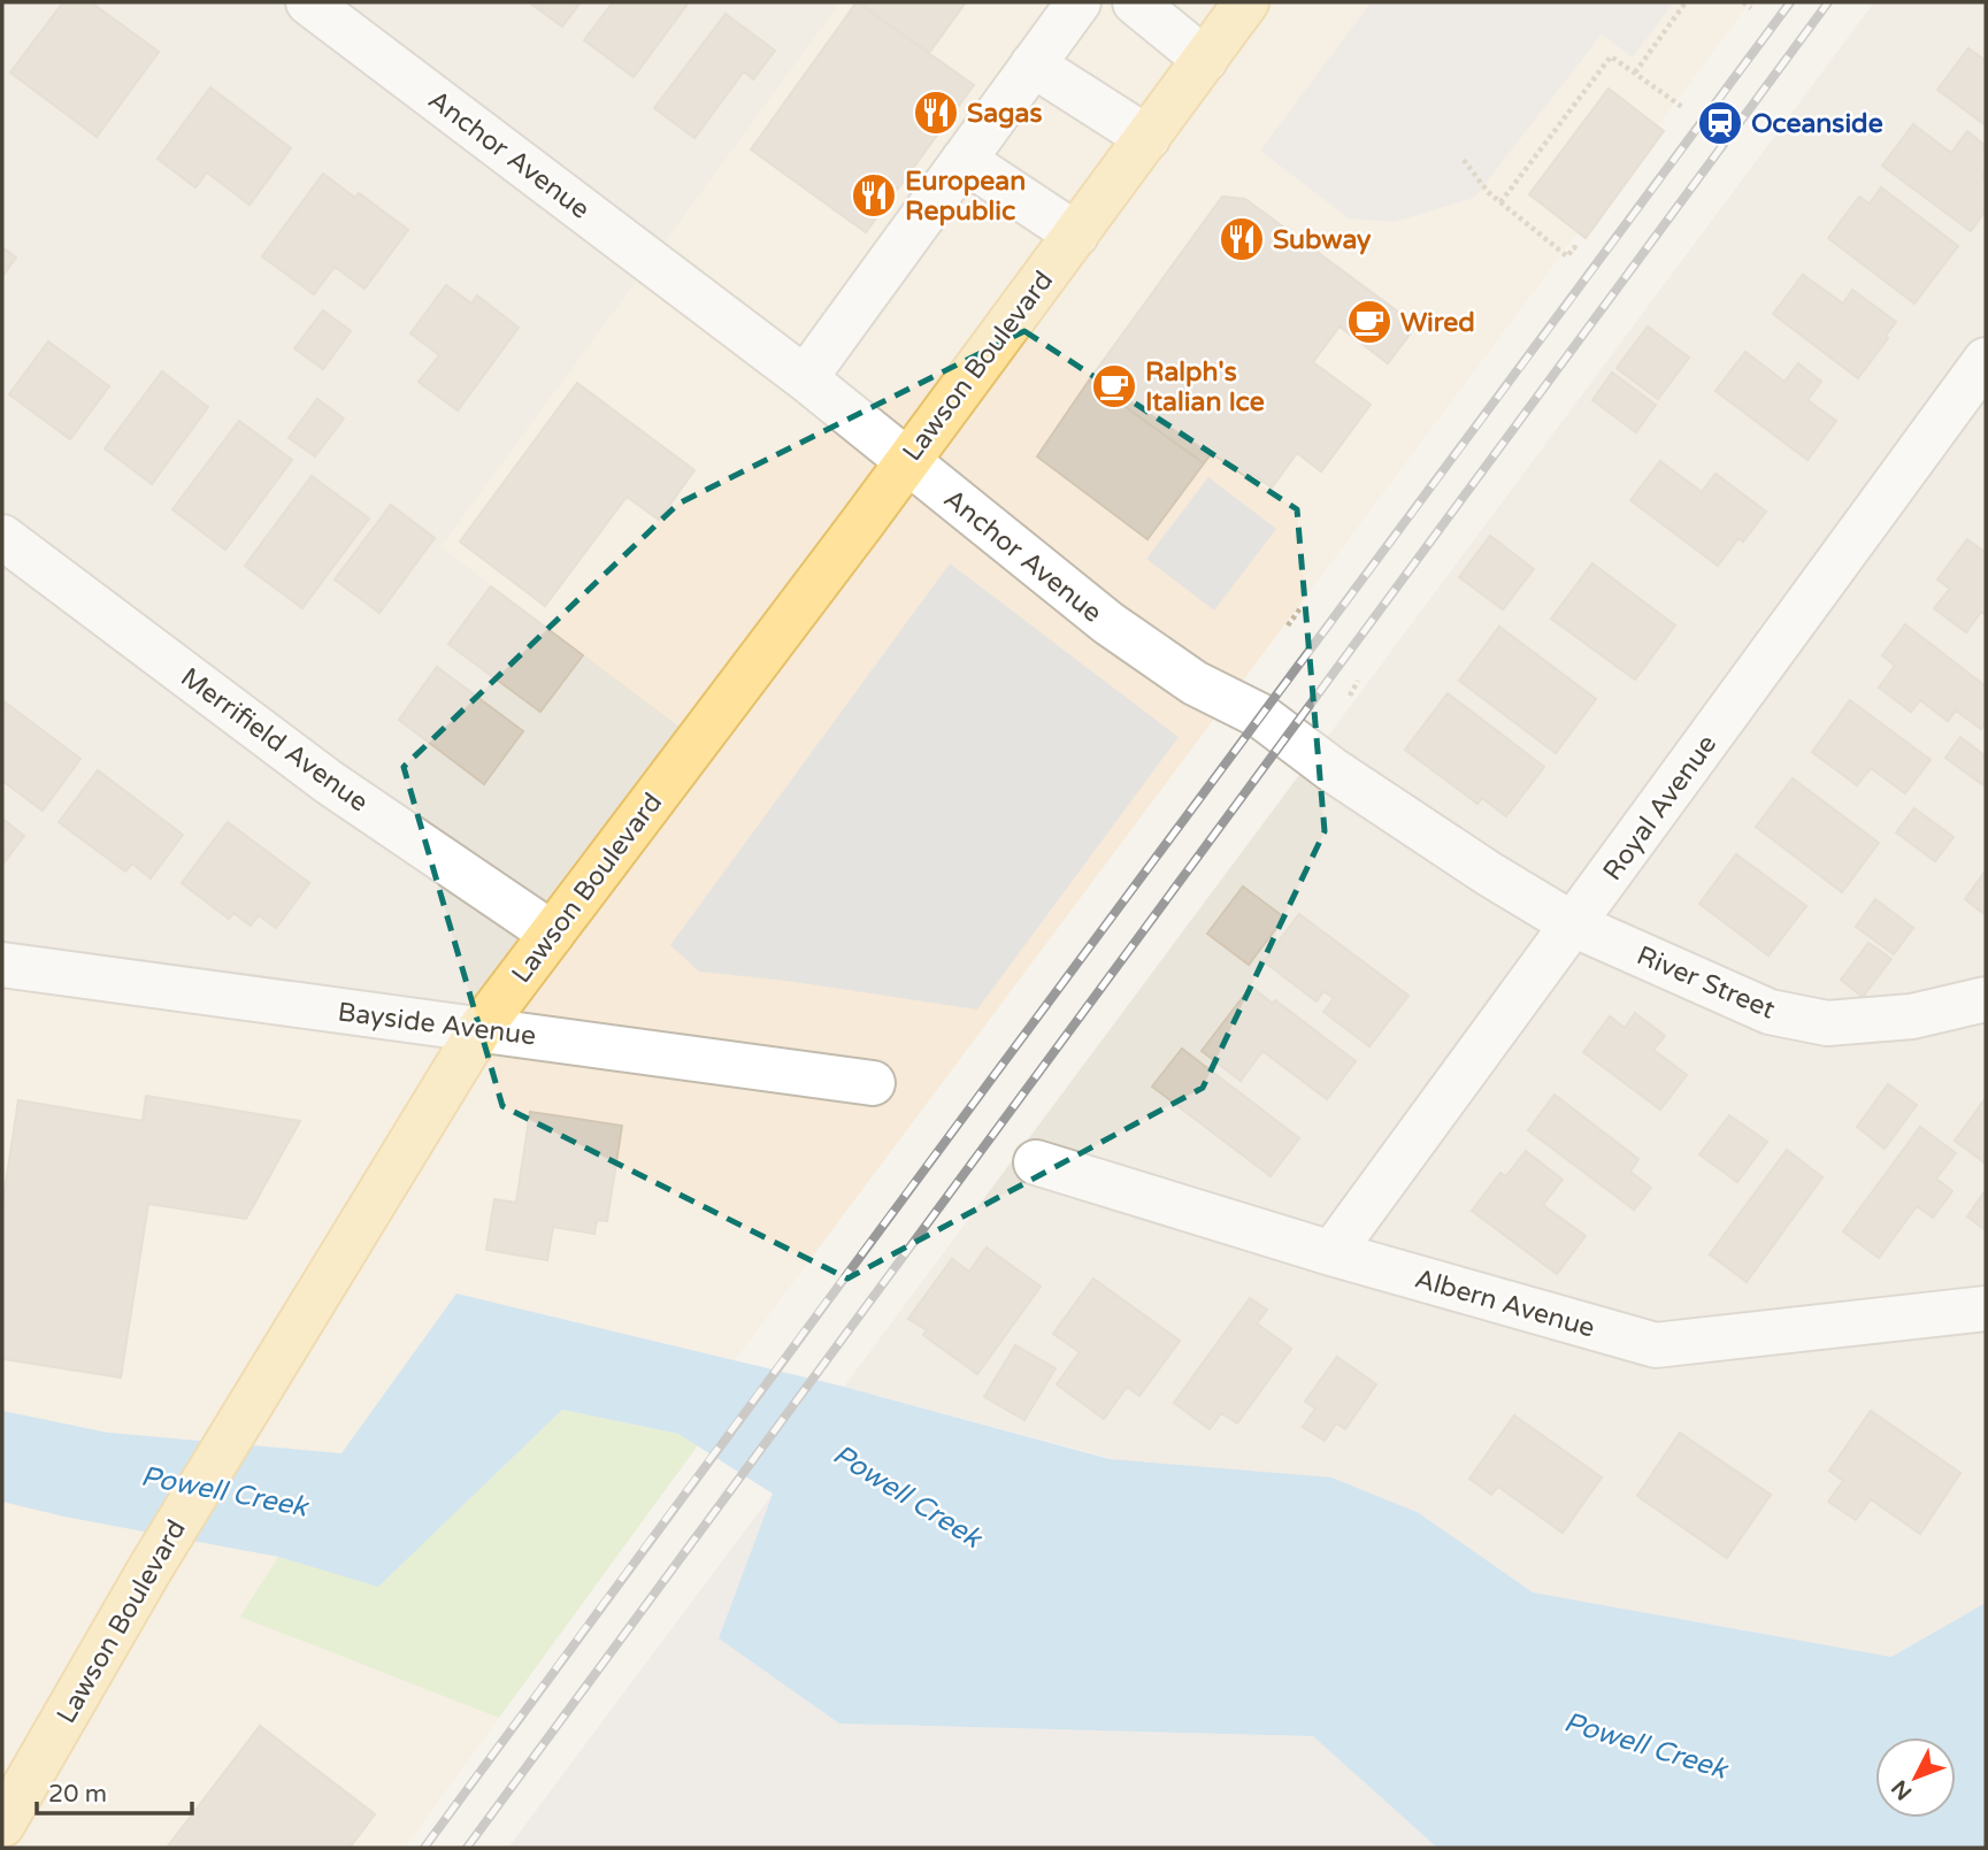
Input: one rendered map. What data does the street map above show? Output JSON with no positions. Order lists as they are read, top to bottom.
{
  "streets": {
    "main road": ["Lawson Boulevard"],
    "street": [
      "Anchor Avenue",
      "Merrifield Avenue",
      "Royal Avenue",
      "River Street",
      "Bayside Avenue",
      "Albern Avenue"
    ]
  },
  "crossings": [
    ["Anchor Avenue", "Lawson Boulevard"],
    ["Anchor Avenue", "Royal Avenue"],
    ["Anchor Avenue", "River Street"],
    ["Lawson Boulevard", "Merrifield Avenue"],
    ["Lawson Boulevard", "Bayside Avenue"],
    ["Royal Avenue", "River Street"],
    ["Royal Avenue", "Albern Avenue"]
  ],
  "water": ["Powell Creek"],
  "places": {
    "restaurant": ["Sagas", "European Republic", "Subway"],
    "station": ["Oceanside"],
    "cafe": ["Wired", "Ralph's Italian Ice"]
  },
  "scale_bar": "20 m",
  "north": "bottom left"
}
